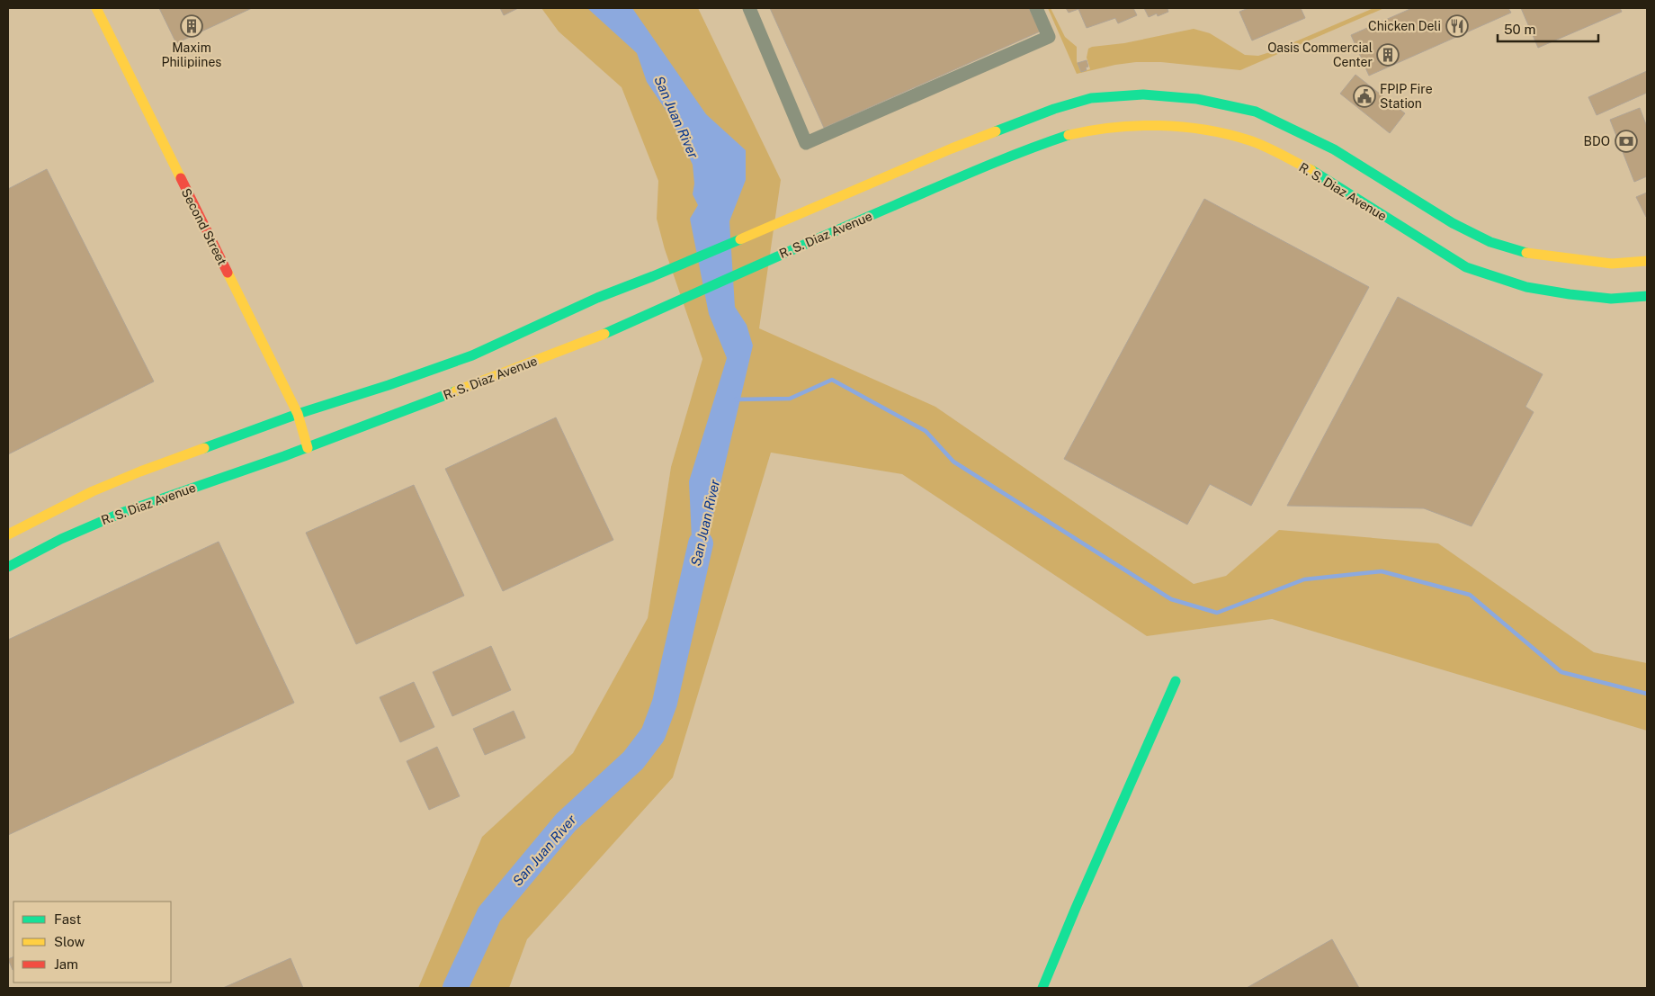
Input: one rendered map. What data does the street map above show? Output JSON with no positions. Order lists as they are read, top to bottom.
{
  "streets": {
    "street": ["R. S. Diaz Avenue", "Second Street"]
  },
  "crossings": [
    ["R. S. Diaz Avenue", "Second Street"]
  ],
  "water": ["San Juan River"],
  "places": {
    "building": ["Maxim Philipiines", "Oasis Commercial Center"],
    "restaurant": ["Chicken Deli"],
    "public building": ["FPIP Fire Station"],
    "bank": ["BDO"]
  },
  "legend": ["Fast", "Slow", "Jam"],
  "scale_bar": "50 m"
}
